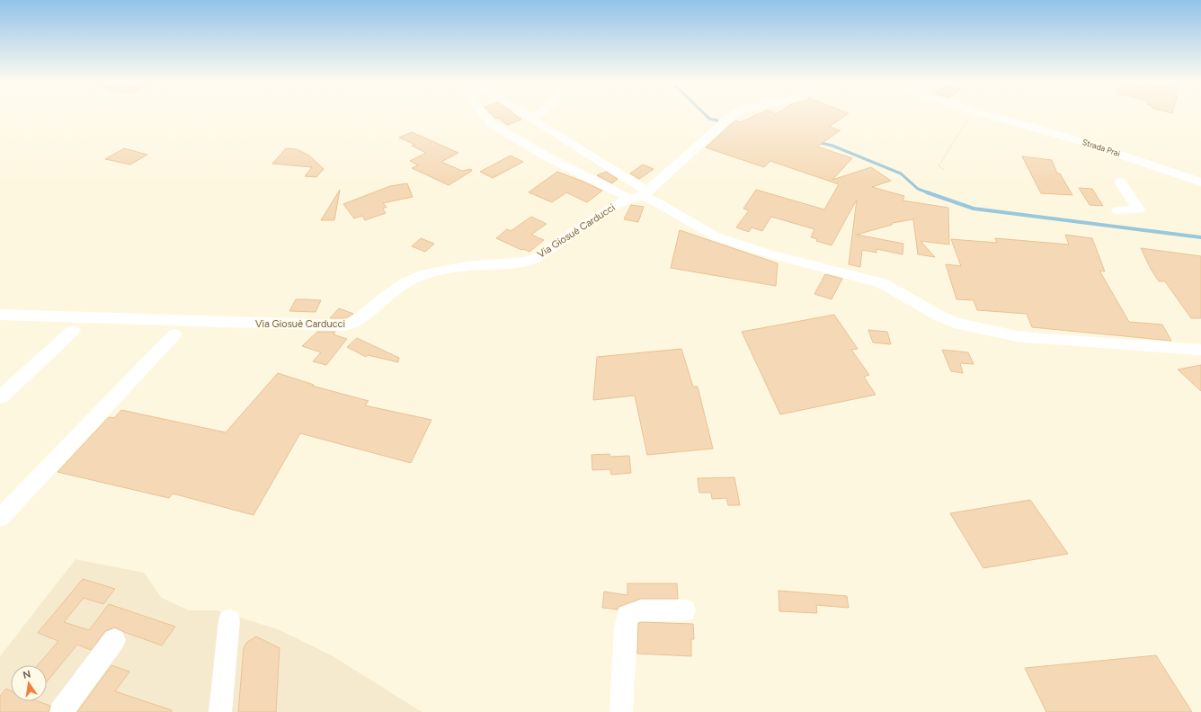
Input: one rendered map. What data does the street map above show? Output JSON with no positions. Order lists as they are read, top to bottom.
{
  "streets": {
    "street": ["Strada Prai", "Via Giosuè Carducci"]
  },
  "north": "top"
}
